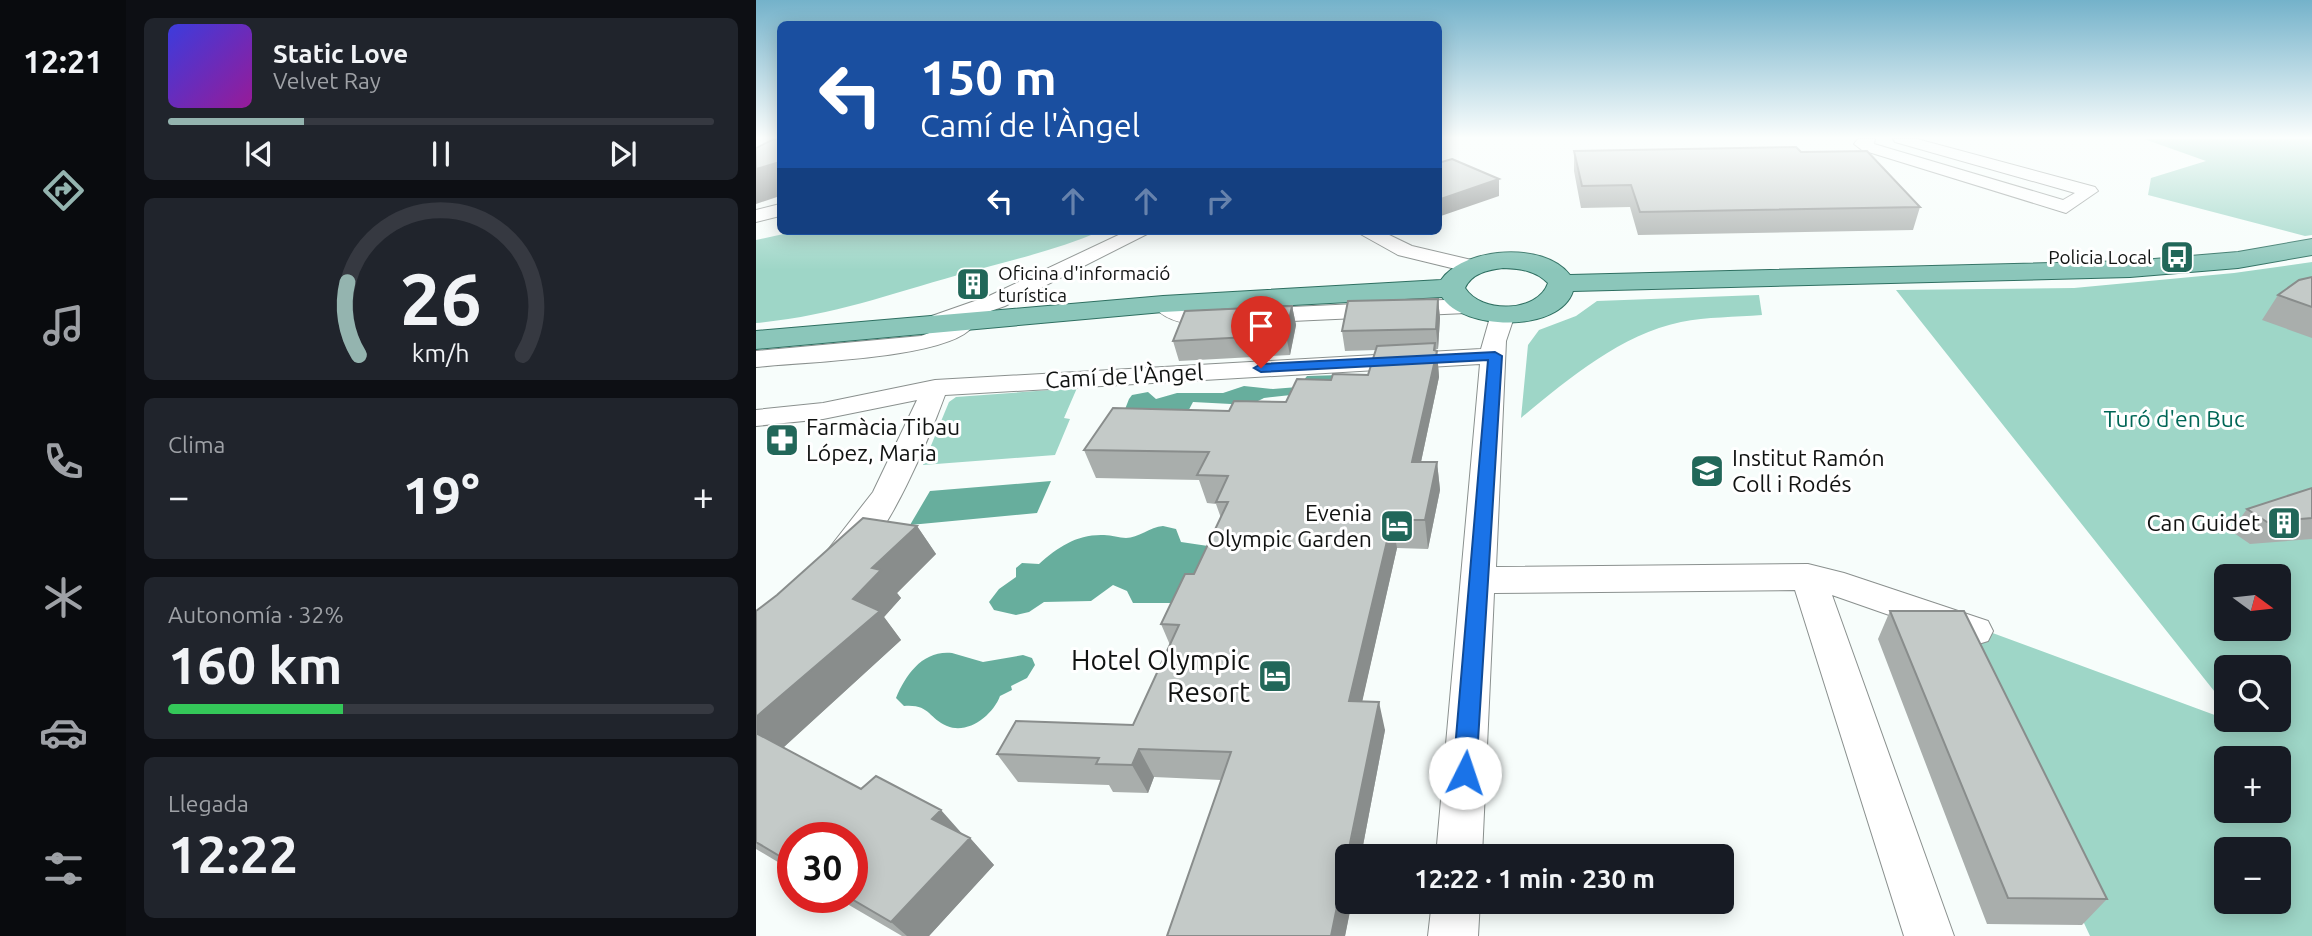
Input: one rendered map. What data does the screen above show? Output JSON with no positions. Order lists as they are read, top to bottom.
{
  "streets": {
    "street": ["Camí de l'Àngel"]
  },
  "parks": ["Turó d'en Buc"],
  "places": {
    "bus stop": ["Policia Local"],
    "building": ["Oficina d'informació turística", "Can Guidet"],
    "pharmacy": ["Farmàcia Tibau López, Maria"],
    "school or university": ["Institut Ramón Coll i Rodés"],
    "hotel": ["Evenia Olympic Garden", "Hotel Olympic Resort"]
  },
  "north": "right",
  "page": {
    "tabs": "12:21",
    "turn": ["150 m", "Camí de l'Àngel"],
    "song": ["Static Love", "Velvet Ray"],
    "tile": [
      "Clima",
      ["Autonomía · 32%", "160 km"],
      ["Llegada", "12:22"]
    ],
    "heat": ["−", "19°", "+"],
    "map_buttons": ["+", "−"],
    "limit": "30",
    "trip": "12:22 · 1 min · 230 m",
    "gauge": ["26", "km/h"]
  }
}
